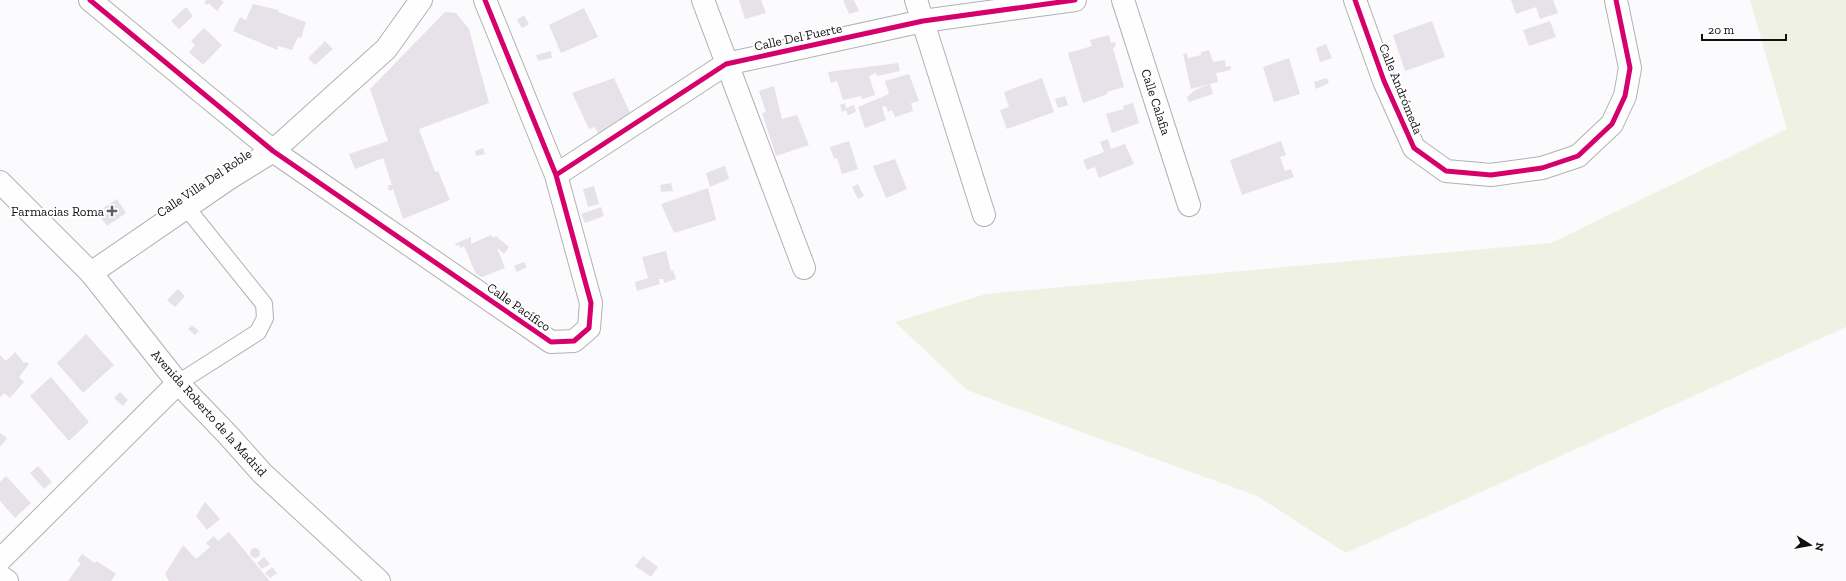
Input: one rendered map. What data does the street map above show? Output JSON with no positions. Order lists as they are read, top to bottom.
{
  "streets": {
    "street": [
      "Calle Del Fuerte",
      "Calle Andrómeda",
      "Calle Calafia",
      "Calle Villa Del Roble",
      "Calle Pacífico",
      "Avenida Roberto de la Madrid"
    ]
  },
  "crossings": [
    ["Calle Del Fuerte", "Calle Pacífico"],
    ["Calle Villa Del Roble", "Calle Pacífico"],
    ["Calle Villa Del Roble", "Avenida Roberto de la Madrid"]
  ],
  "places": {
    "health": ["Farmacias Roma"]
  },
  "scale_bar": "20 m",
  "north": "right"
}
